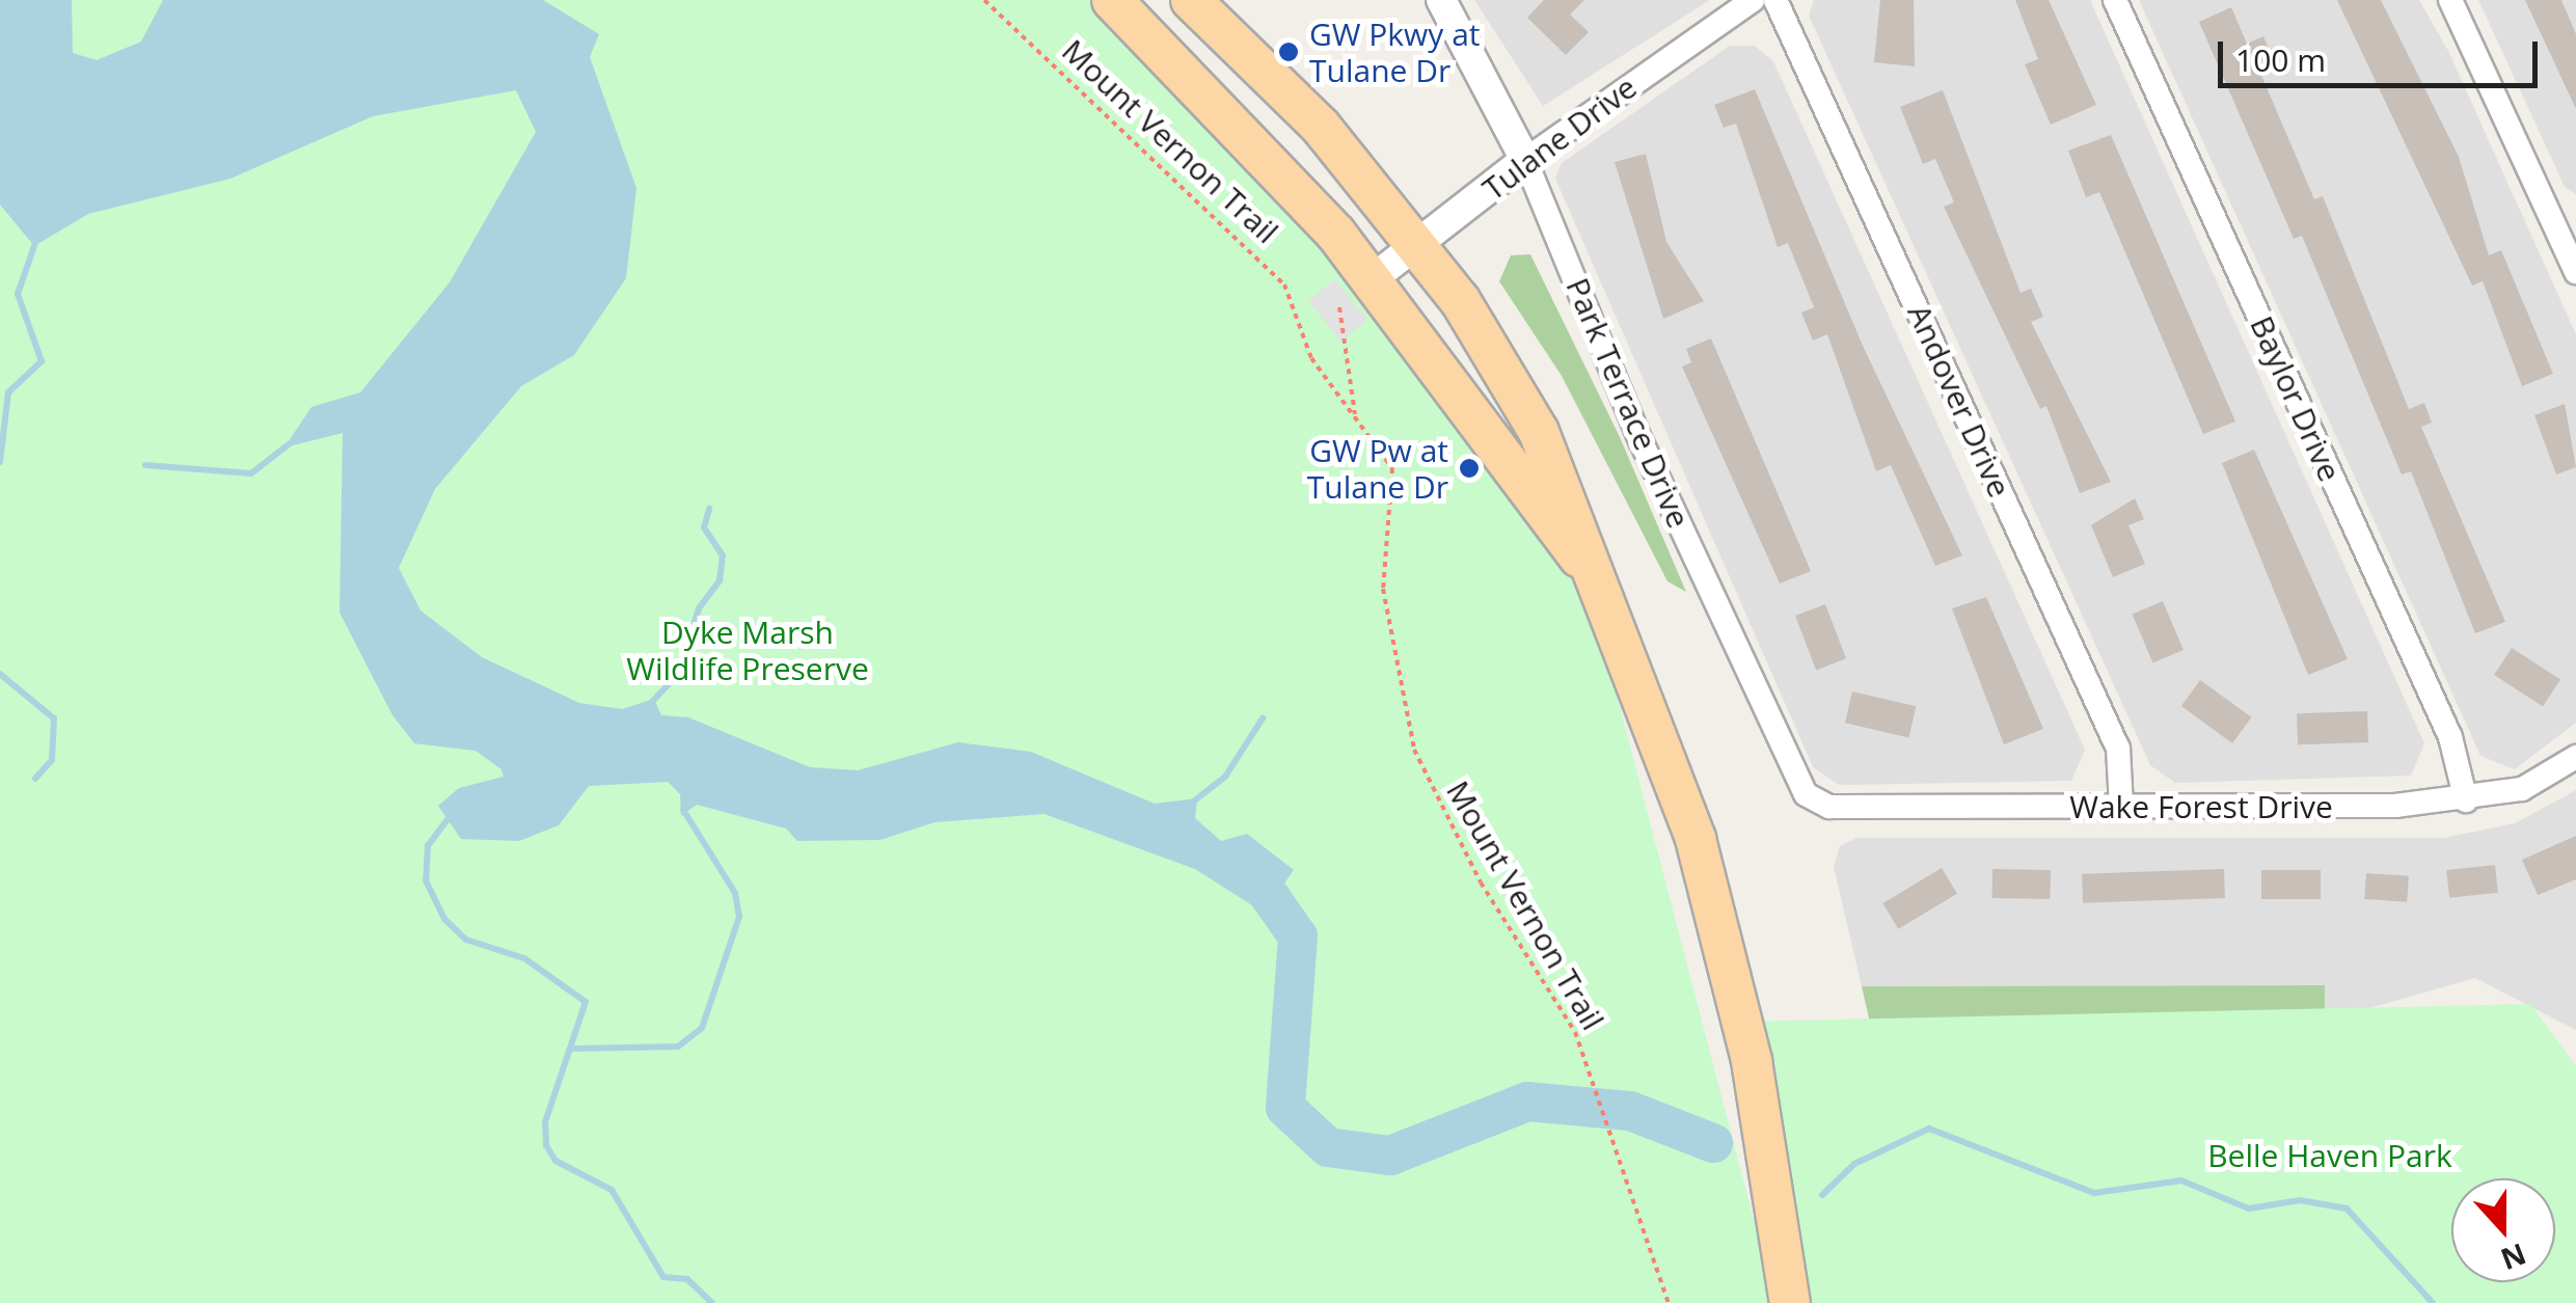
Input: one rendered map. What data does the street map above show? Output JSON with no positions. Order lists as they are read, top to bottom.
{
  "streets": {
    "street": [
      "Tulane Drive",
      "Baylor Drive",
      "Andover Drive",
      "Park Terrace Drive",
      "Wake Forest Drive"
    ],
    "path": ["Mount Vernon Trail"]
  },
  "crossings": [
    ["Tulane Drive", "Park Terrace Drive"],
    ["Baylor Drive", "Wake Forest Drive"],
    ["Andover Drive", "Wake Forest Drive"],
    ["Park Terrace Drive", "Wake Forest Drive"]
  ],
  "parks": ["Dyke Marsh Wildlife Preserve", "Belle Haven Park"],
  "places": ["GW Pkwy at Tulane Dr", "GW Pw at Tulane Dr"],
  "scale_bar": "100 m",
  "north": "bottom"
}
